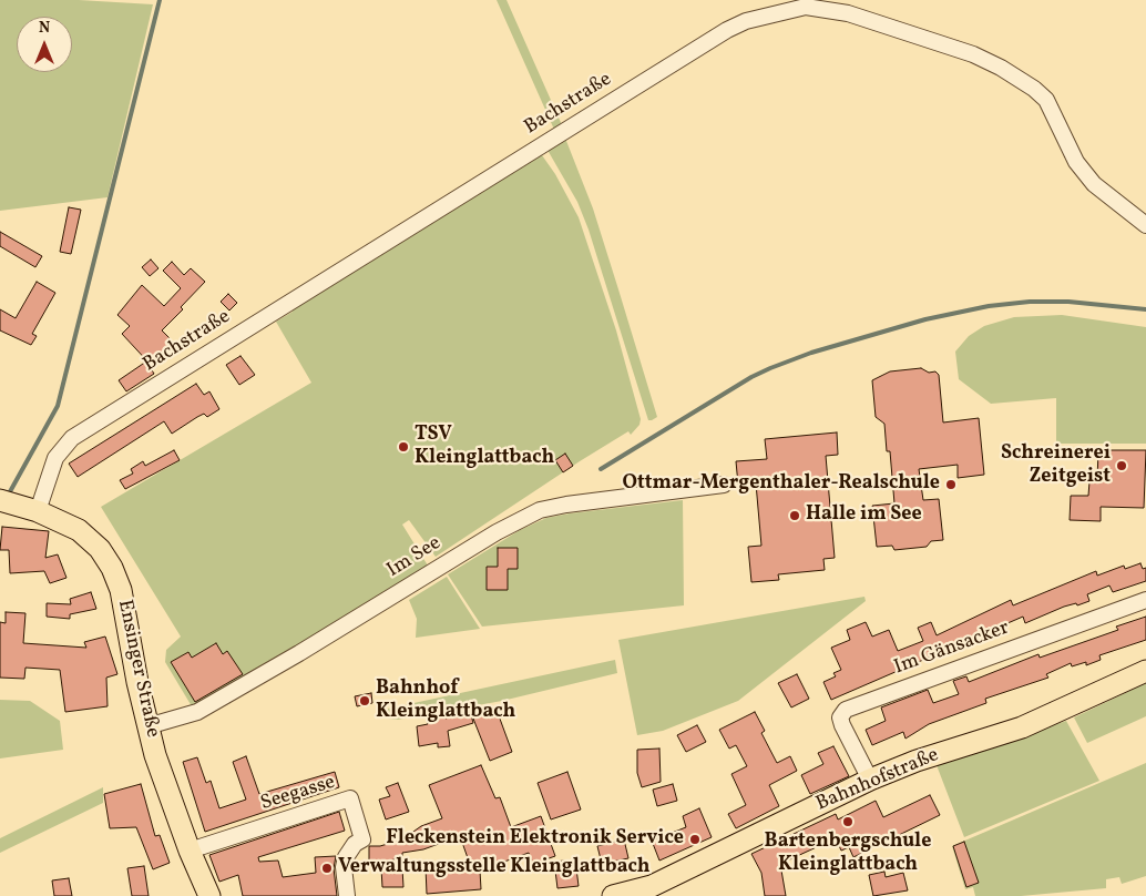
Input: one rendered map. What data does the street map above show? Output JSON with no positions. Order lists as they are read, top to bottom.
{
  "streets": {
    "main road": ["Ensinger Straße", "Bahnhofstraße"],
    "street": [
      "Bachstraße",
      "Im See",
      "Im Gänsacker",
      "Seegasse"
    ]
  },
  "crossings": [
    ["Bachstraße", "Ensinger Straße"],
    ["Im See", "Ensinger Straße"],
    ["Im Gänsacker", "Bahnhofstraße"],
    ["Ensinger Straße", "Seegasse"]
  ],
  "places": [
    "TSV Kleinglattbach",
    "Schreinerei Zeitgeist",
    "Ottmar-Mergenthaler-Realschule",
    "Halle im See",
    "Bahnhof Kleinglattbach",
    "Bartenbergschule Kleinglattbach",
    "Fleckenstein Elektronik Service",
    "Verwaltungsstelle Kleinglattbach"
  ],
  "north": "top"
}
